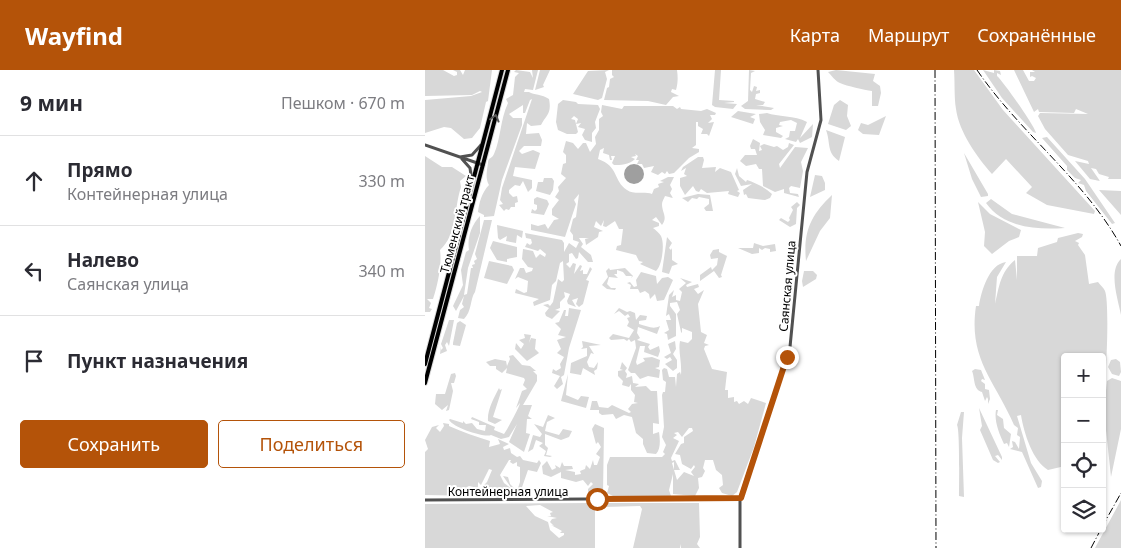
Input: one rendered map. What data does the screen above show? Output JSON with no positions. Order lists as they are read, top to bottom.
{
  "streets": {
    "main road": ["Тюменский тракт"],
    "street": ["Саянская улица", "Контейнерная улица"]
  },
  "crossings": [
    ["Саянская улица", "Контейнерная улица"]
  ],
  "page": {
    "header": "Wayfind",
    "nav": ["Карта", "Маршрут", "Сохранённые"],
    "heading": ["9 мин", "Пешком · 670 m"],
    "list": [
      ["Прямо", "Контейнерная улица", "330 m"],
      ["Налево", "Саянская улица", "340 m"],
      "Пункт назначения"
    ],
    "map_buttons": ["+", "−"],
    "buttons": ["Сохранить", "Поделиться"]
  }
}
